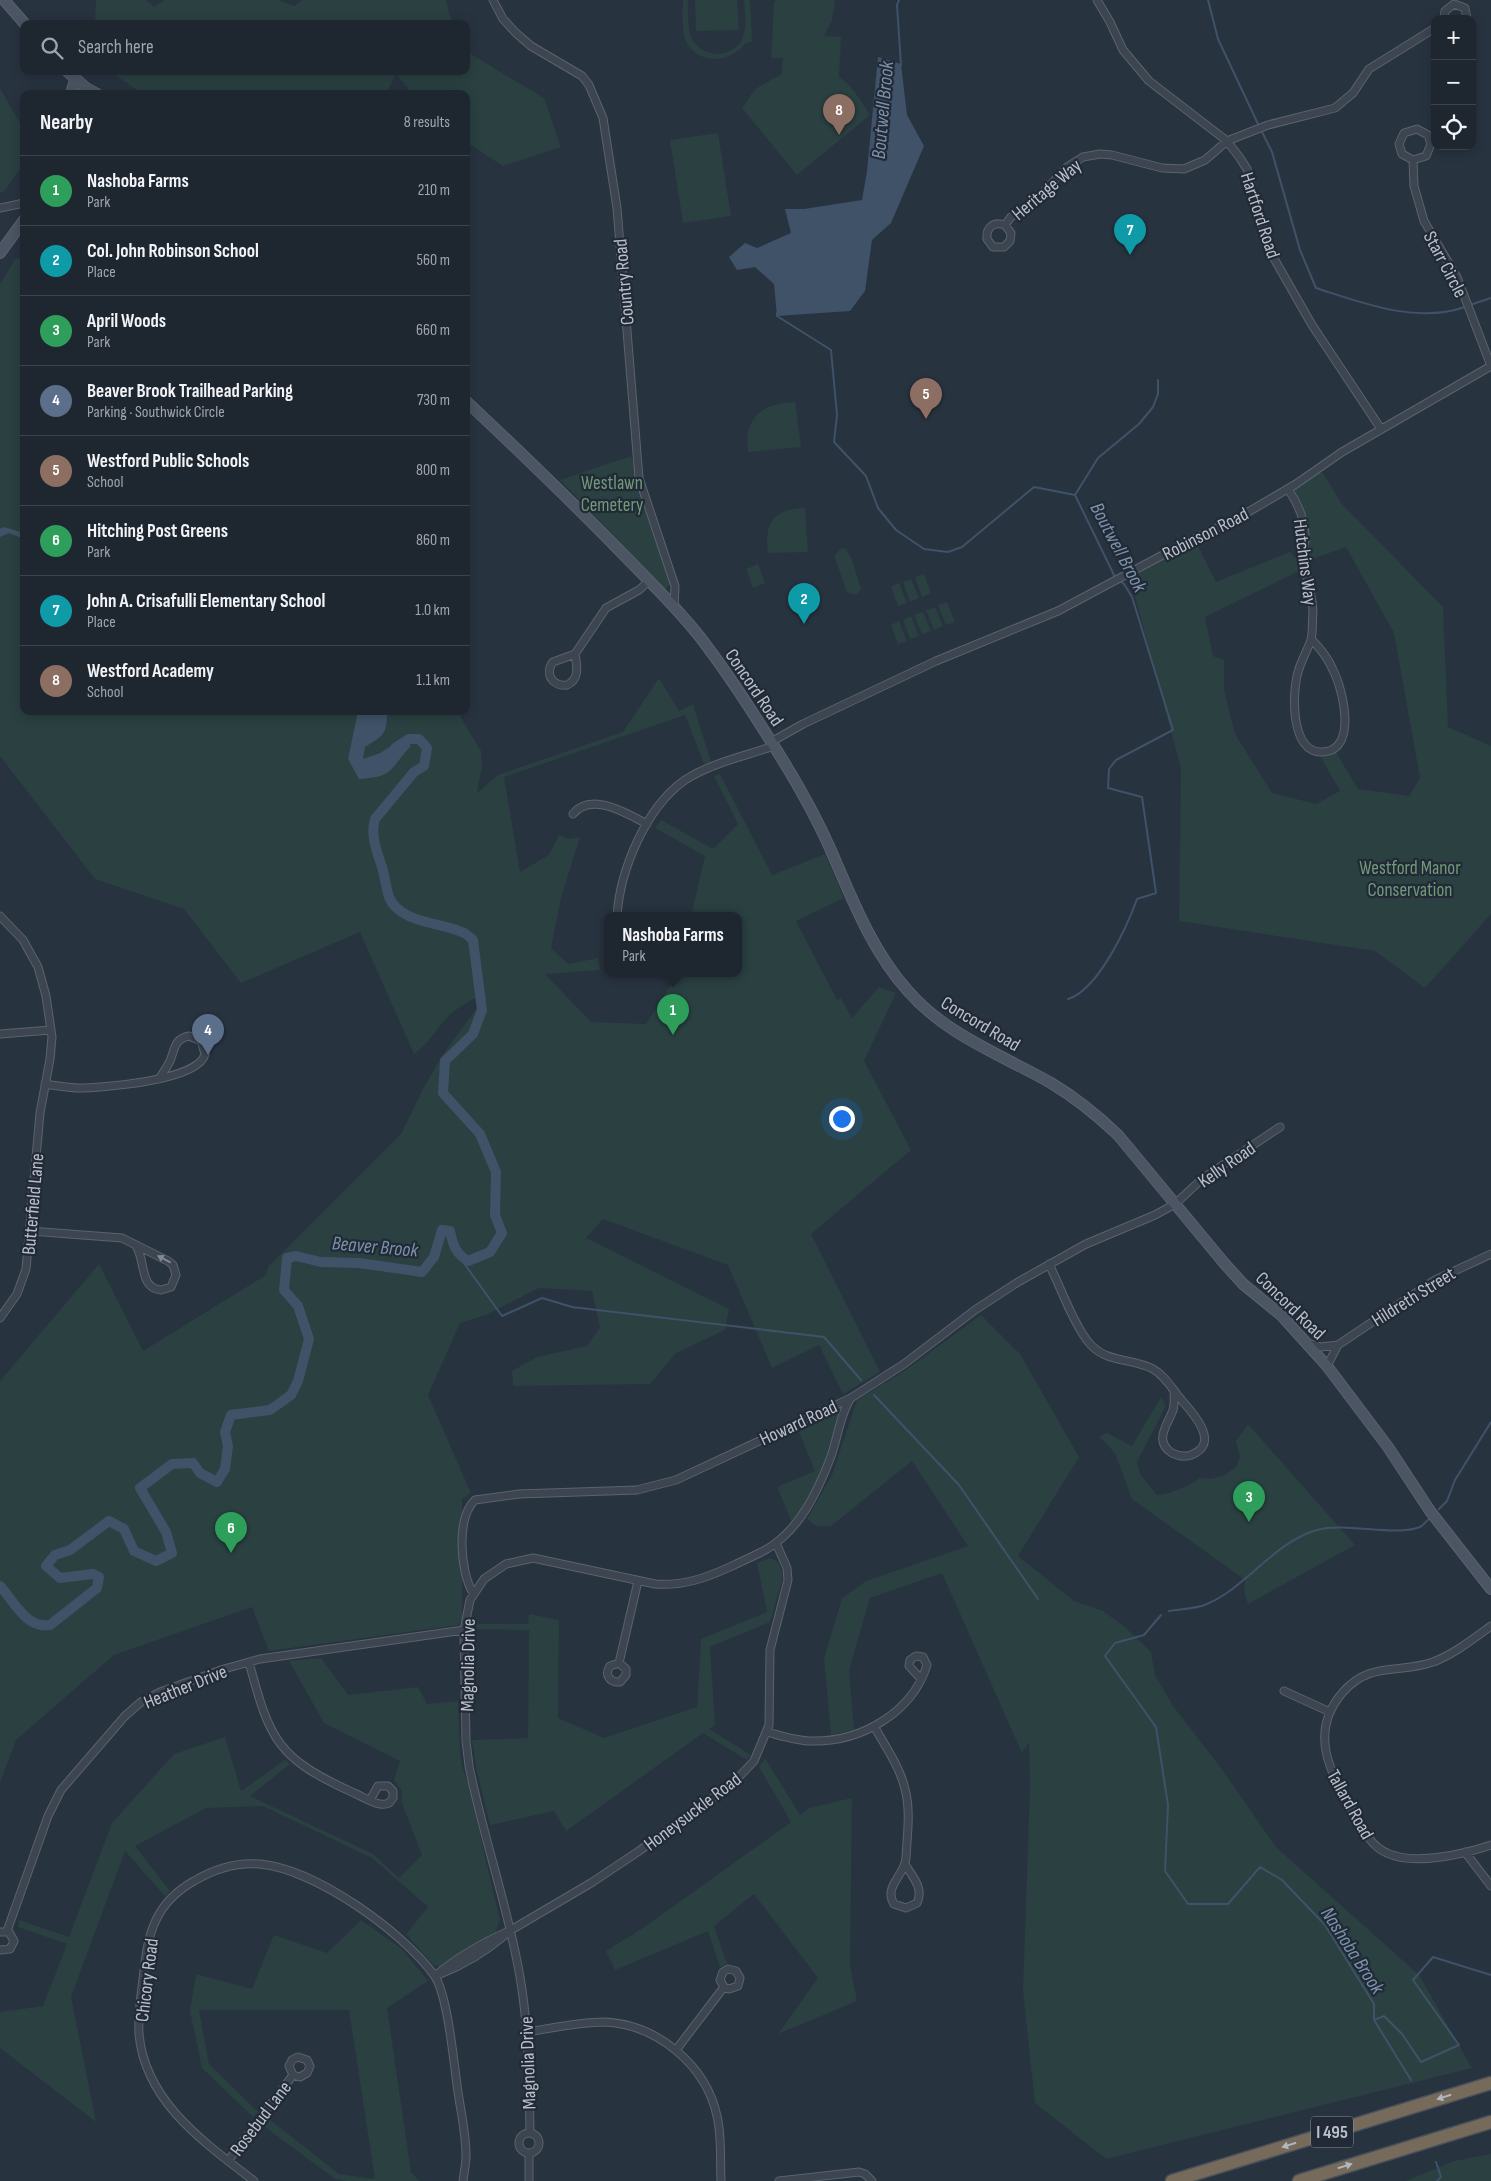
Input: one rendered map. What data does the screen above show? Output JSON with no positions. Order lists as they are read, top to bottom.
{
  "streets": {
    "highway": ["I 495"],
    "main road": ["Concord Road"],
    "street": [
      "Heritage Way",
      "Hartford Road",
      "Starr Circle",
      "Country Road",
      "Robinson Road",
      "Hutchins Way",
      "Kelly Road",
      "Butterfield Lane",
      "Hildreth Street",
      "Howard Road",
      "Magnolia Drive",
      "Heather Drive",
      "Tallard Road",
      "Honeysuckle Road",
      "Chicory Road",
      "Rosebud Lane"
    ]
  },
  "crossings": [
    ["Heritage Way", "Hartford Road"],
    ["Hartford Road", "Robinson Road"],
    ["Starr Circle", "Robinson Road"],
    ["Country Road", "Concord Road"],
    ["Robinson Road", "Hutchins Way"],
    ["Robinson Road", "Concord Road"],
    ["Concord Road", "Kelly Road"],
    ["Concord Road", "Hildreth Street"],
    ["Concord Road", "Howard Road"],
    ["Kelly Road", "Howard Road"],
    ["Howard Road", "Magnolia Drive"],
    ["Magnolia Drive", "Heather Drive"],
    ["Magnolia Drive", "Honeysuckle Road"],
    ["Chicory Road", "Rosebud Lane"]
  ],
  "water": ["Boutwell Brook", "Beaver Brook", "Nashoba Brook"],
  "parks": ["Westlawn Cemetery", "Westford Manor Conservation"],
  "page": {
    "map_buttons": ["+", "−"],
    "search": "Search here",
    "heading": ["Nearby", "8 results"],
    "pins": [
      "8",
      "7",
      "5",
      "2",
      "1",
      "4",
      "3",
      "6"
    ],
    "list": [
      {
        "mark": "1",
        "name": "Nashoba Farms",
        "note": "Park",
        "value": "210 m"
      },
      {
        "mark": "2",
        "name": "Col. John Robinson School",
        "note": "Place",
        "value": "560 m"
      },
      {
        "mark": "3",
        "name": "April Woods",
        "note": "Park",
        "value": "660 m"
      },
      {
        "mark": "4",
        "name": "Beaver Brook Trailhead Parking",
        "note": "Parking · Southwick Circle",
        "value": "730 m"
      },
      {
        "mark": "5",
        "name": "Westford Public Schools",
        "note": "School",
        "value": "800 m"
      },
      {
        "mark": "6",
        "name": "Hitching Post Greens",
        "note": "Park",
        "value": "860 m"
      },
      {
        "mark": "7",
        "name": "John A. Crisafulli Elementary School",
        "note": "Place",
        "value": "1.0 km"
      },
      {
        "mark": "8",
        "name": "Westford Academy",
        "note": "School",
        "value": "1.1 km"
      }
    ],
    "popup": ["Nashoba Farms", "Park"]
  }
}
